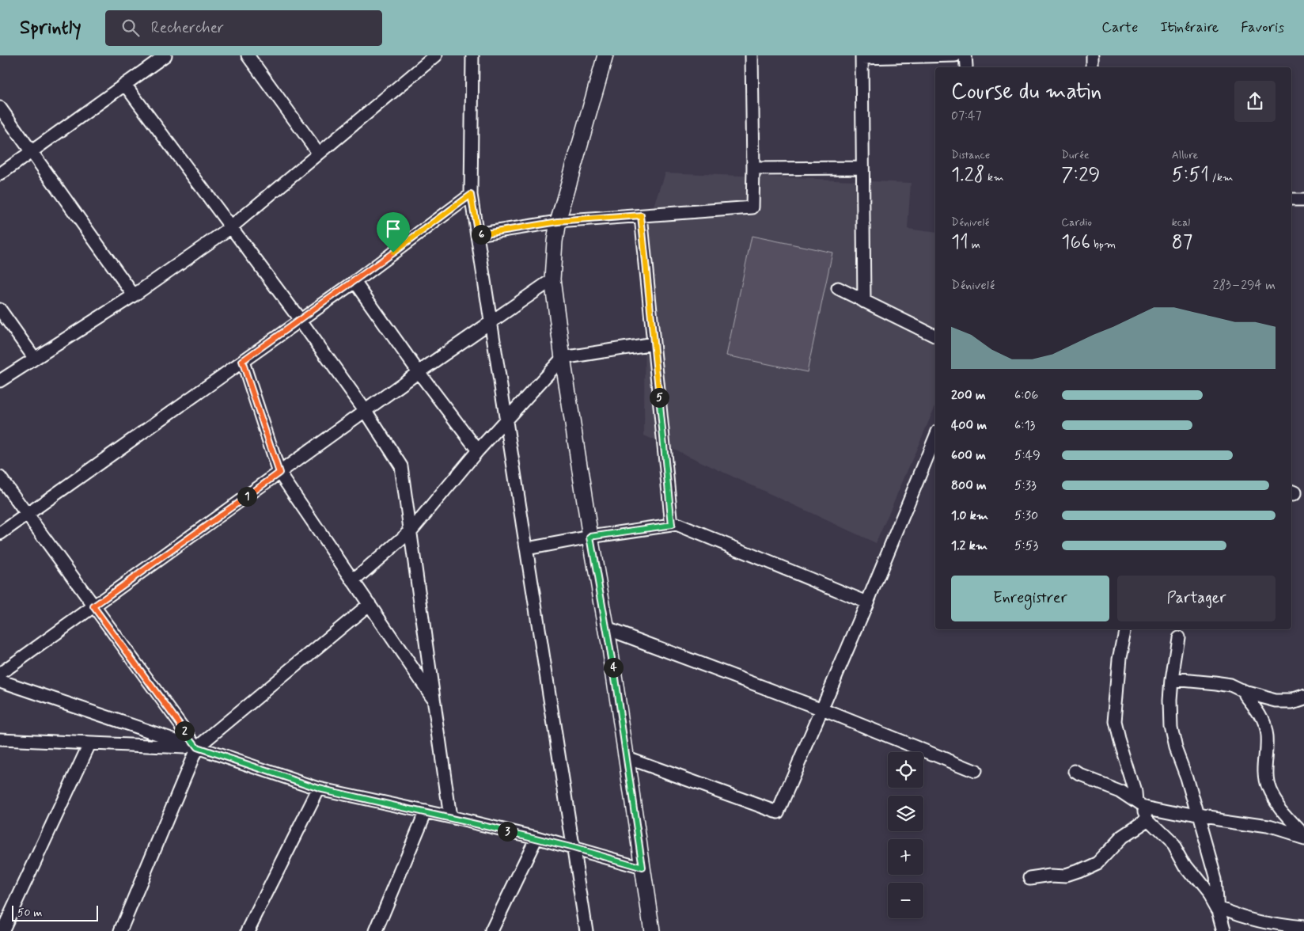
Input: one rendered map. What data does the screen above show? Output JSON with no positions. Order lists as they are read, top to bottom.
{
  "scale_bar": "50 m",
  "page": {
    "header": "Sprintly",
    "search": "Rechercher",
    "nav": ["Carte", "Itinéraire", "Favoris"],
    "heading": ["Course du matin", "07:47"],
    "stats": [
      ["Distance", "1.28 km"],
      ["Durée", "7:29"],
      ["Allure", "5:51 /km"],
      ["Dénivelé", "11 m"],
      ["Cardio", "166 bpm"],
      ["kcal", "87"]
    ],
    "pins": [
      "6",
      "5",
      "1",
      "4",
      "2",
      "3"
    ],
    "chart": ["Dénivelé", "283–294 m"],
    "list": [
      {
        "name": "200 m",
        "note": "6:06"
      },
      {
        "name": "400 m",
        "note": "6:13"
      },
      {
        "name": "600 m",
        "note": "5:49"
      },
      {
        "name": "800 m",
        "note": "5:33"
      },
      {
        "name": "1.0 km",
        "note": "5:30"
      },
      {
        "name": "1.2 km",
        "note": "5:53"
      }
    ],
    "buttons": ["Enregistrer", "Partager"],
    "map_buttons": ["+", "−"],
    "scale": "50 m"
  }
}
